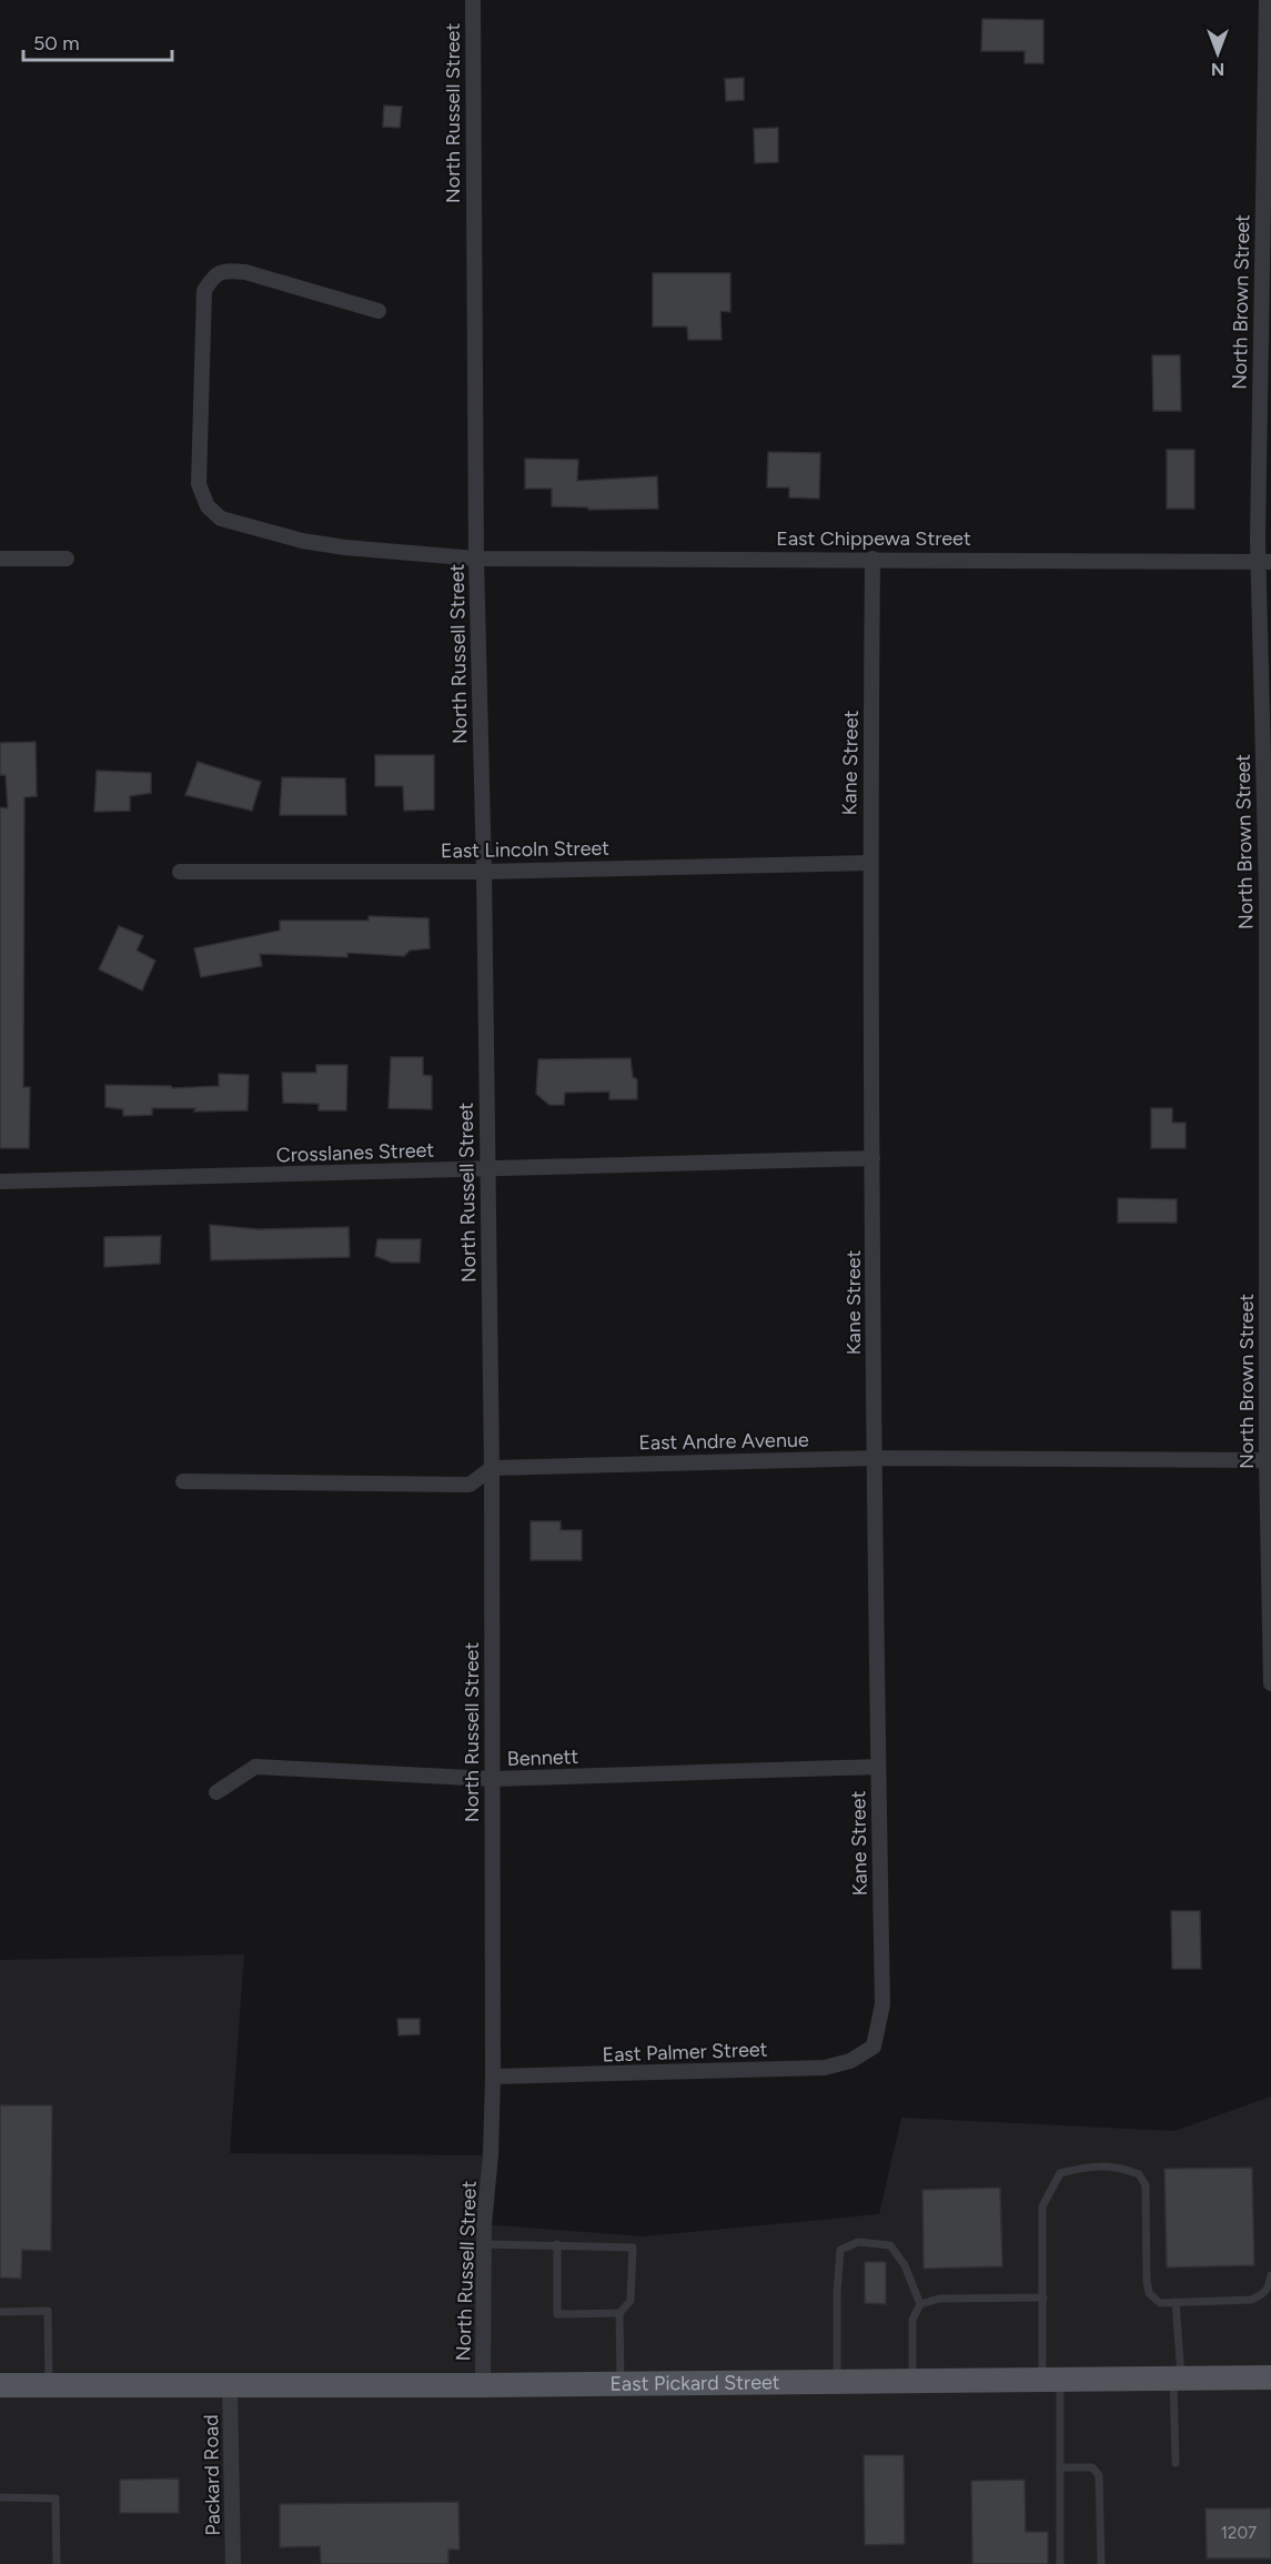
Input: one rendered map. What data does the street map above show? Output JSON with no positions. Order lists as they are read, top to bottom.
{
  "streets": {
    "main road": ["East Pickard Street"],
    "street": [
      "North Russell Street",
      "North Brown Street",
      "East Chippewa Street",
      "Kane Street",
      "East Lincoln Street",
      "Crosslanes Street",
      "East Andre Avenue",
      "Bennett",
      "East Palmer Street",
      "Packard Road"
    ]
  },
  "crossings": [
    ["North Russell Street", "East Chippewa Street"],
    ["North Russell Street", "East Lincoln Street"],
    ["North Russell Street", "Crosslanes Street"],
    ["North Russell Street", "East Andre Avenue"],
    ["North Russell Street", "Bennett"],
    ["North Russell Street", "East Palmer Street"],
    ["North Russell Street", "East Pickard Street"],
    ["North Brown Street", "East Chippewa Street"],
    ["North Brown Street", "East Andre Avenue"],
    ["East Chippewa Street", "Kane Street"],
    ["Kane Street", "East Lincoln Street"],
    ["Kane Street", "Crosslanes Street"],
    ["Kane Street", "East Andre Avenue"],
    ["Kane Street", "Bennett"],
    ["Kane Street", "East Palmer Street"],
    ["East Pickard Street", "Packard Road"]
  ],
  "house_numbers": ["1207"],
  "scale_bar": "50 m",
  "north": "bottom"
}
